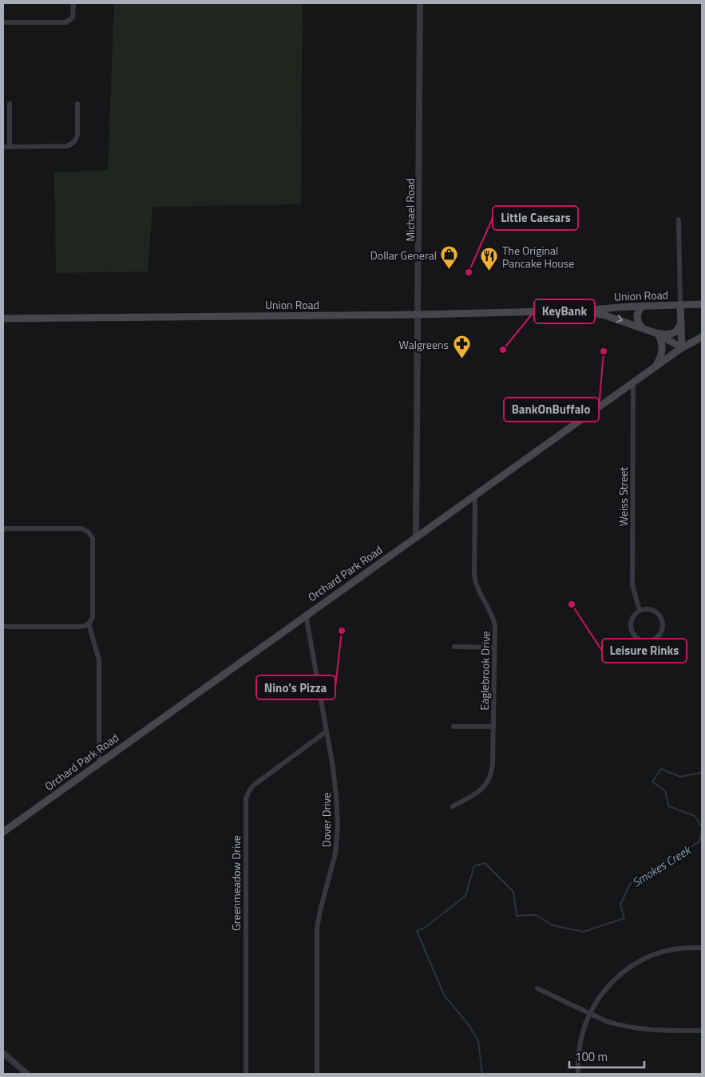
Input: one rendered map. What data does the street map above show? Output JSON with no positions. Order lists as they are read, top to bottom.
{
  "streets": {
    "main road": ["Union Road", "Orchard Park Road"],
    "street": [
      "Michael Road",
      "Weiss Street",
      "Eaglebrook Drive",
      "Dover Drive",
      "Greenmeadow Drive"
    ]
  },
  "crossings": [
    ["Michael Road", "Union Road"],
    ["Michael Road", "Orchard Park Road"],
    ["Union Road", "Orchard Park Road"],
    ["Weiss Street", "Orchard Park Road"],
    ["Orchard Park Road", "Eaglebrook Drive"],
    ["Orchard Park Road", "Dover Drive"],
    ["Dover Drive", "Greenmeadow Drive"]
  ],
  "water": ["Smokes Creek"],
  "places": {
    "shop": ["Dollar General"],
    "restaurant": ["The Original Pancake House"],
    "other": [
      "Little Caesars",
      "KeyBank",
      "BankOnBuffalo",
      "Leisure Rinks",
      "Nino's Pizza"
    ],
    "pharmacy": ["Walgreens"]
  },
  "scale_bar": "100 m"
}
